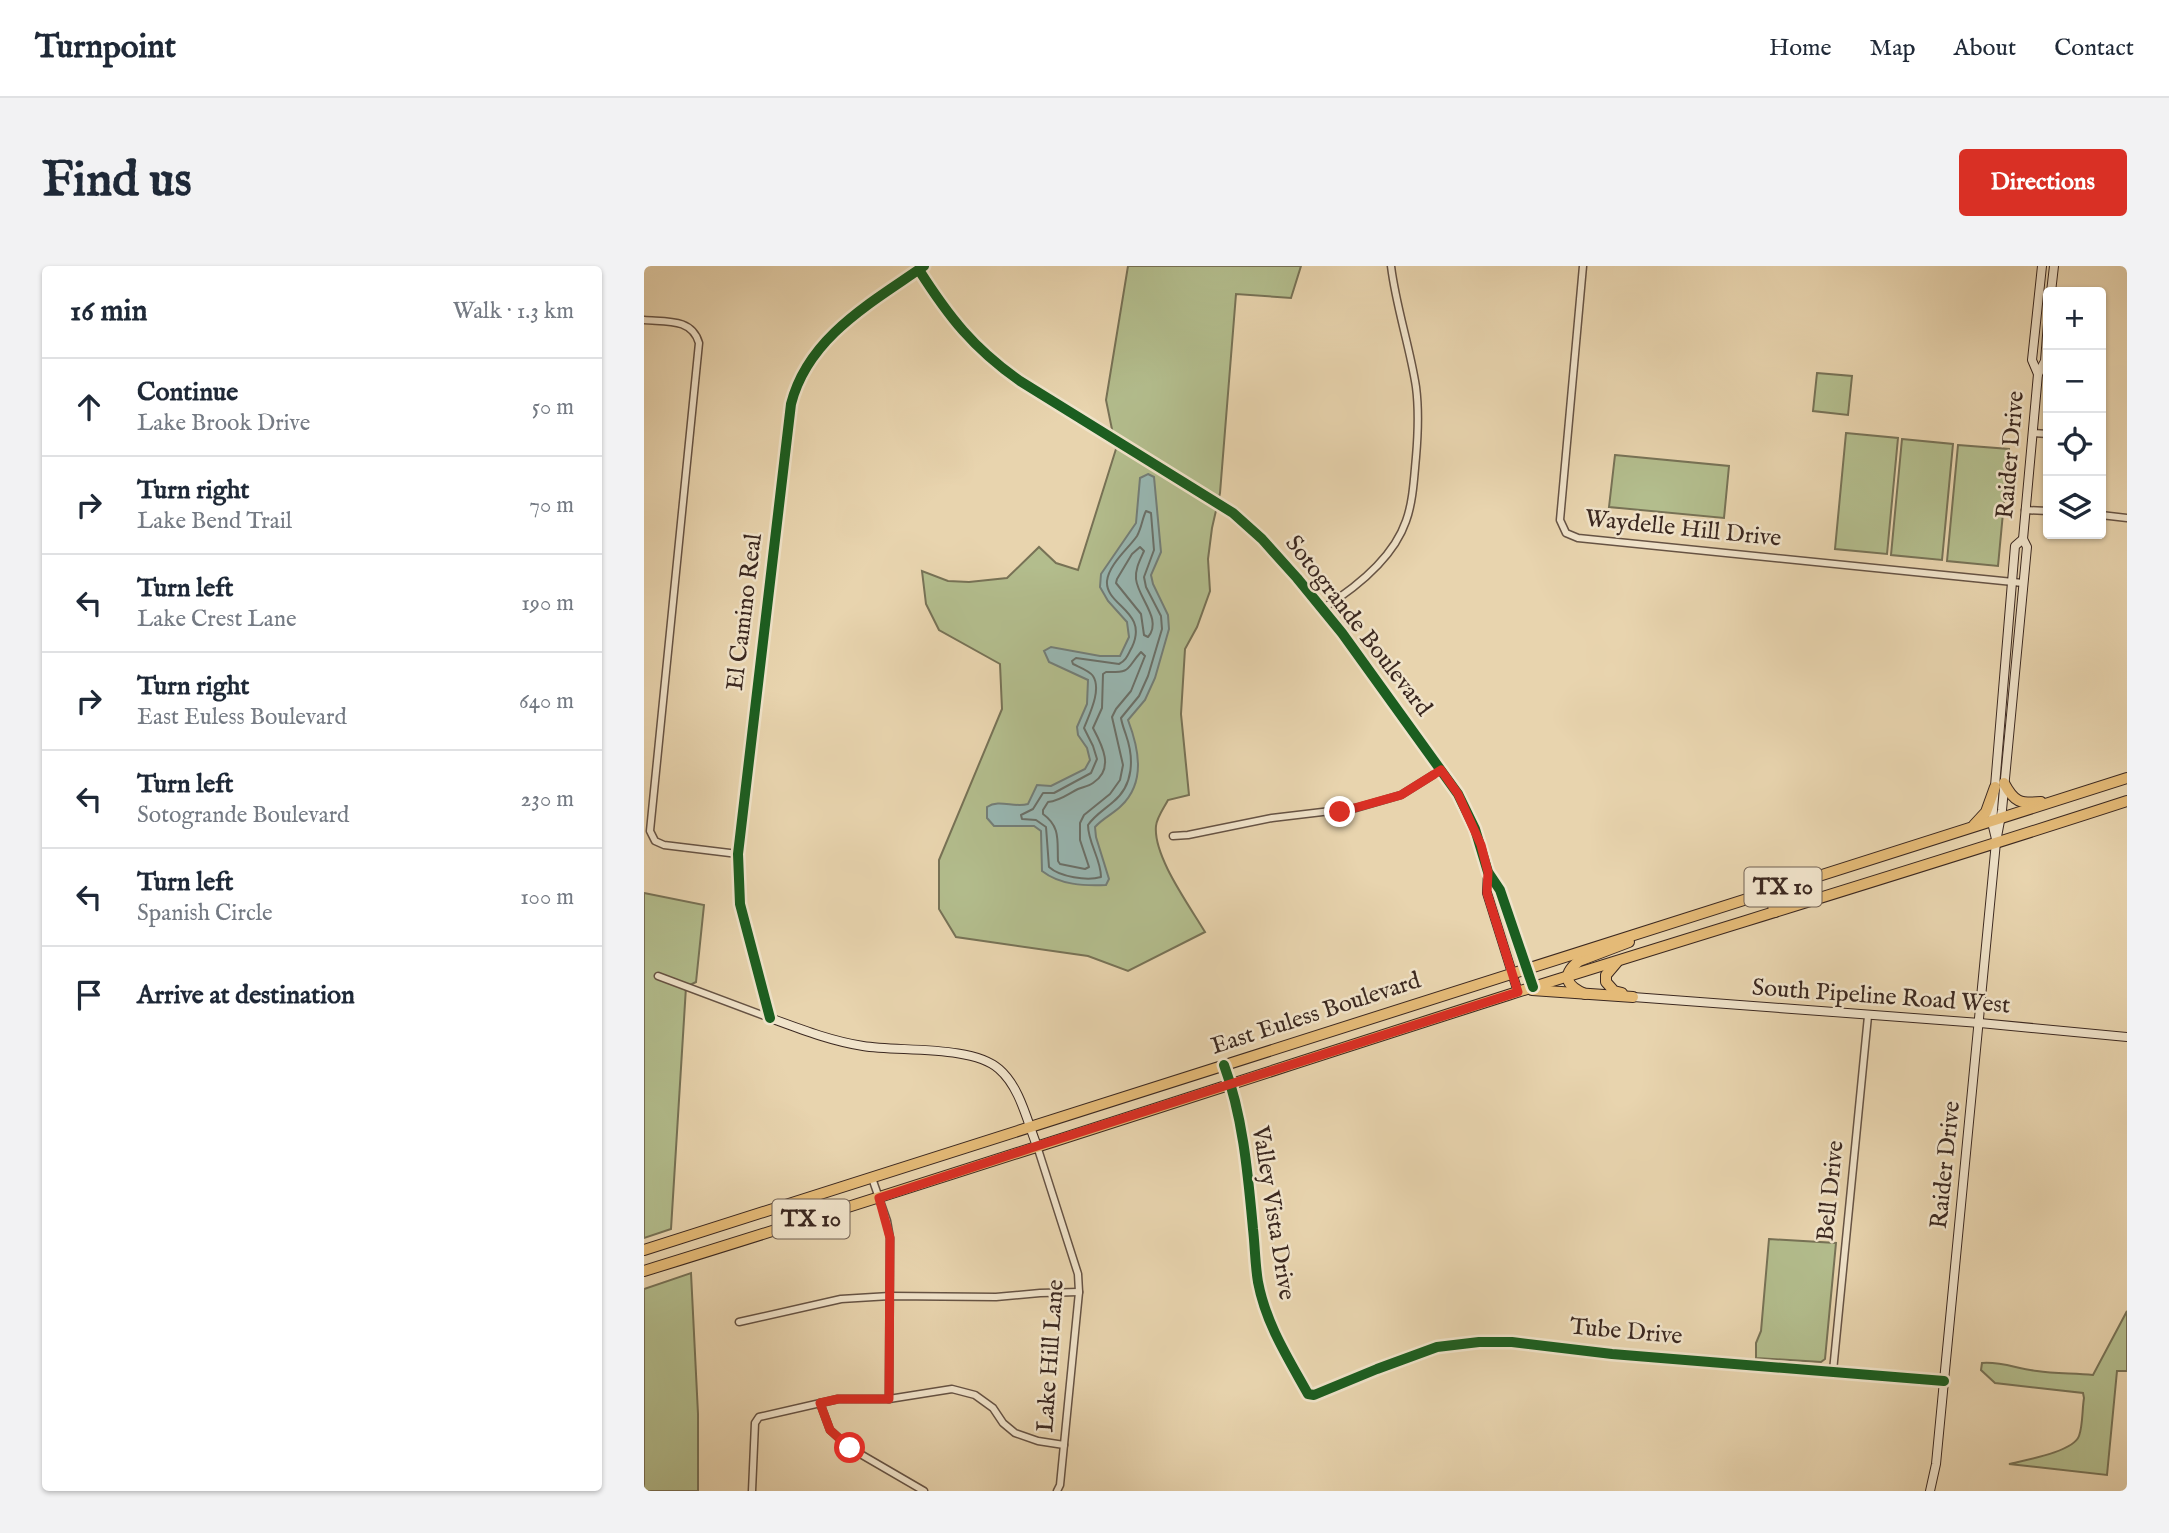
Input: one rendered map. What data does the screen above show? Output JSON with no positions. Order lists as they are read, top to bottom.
{
  "streets": {
    "main road": ["TX 10", "East Euless Boulevard"],
    "street": [
      "Raider Drive",
      "Waydelle Hill Drive",
      "El Camino Real",
      "Sotogrande Boulevard",
      "South Pipeline Road West",
      "Bell Drive",
      "Valley Vista Drive",
      "Tube Drive",
      "Lake Hill Lane"
    ]
  },
  "crossings": [
    ["Raider Drive", "Waydelle Hill Drive"],
    ["Raider Drive", "TX 10"],
    ["Raider Drive", "South Pipeline Road West"],
    ["Raider Drive", "East Euless Boulevard"],
    ["Raider Drive", "Tube Drive"],
    ["El Camino Real", "Sotogrande Boulevard"],
    ["Sotogrande Boulevard", "East Euless Boulevard"],
    ["TX 10", "East Euless Boulevard"],
    ["South Pipeline Road West", "Bell Drive"],
    ["East Euless Boulevard", "Valley Vista Drive"],
    ["East Euless Boulevard", "Lake Hill Lane"],
    ["Bell Drive", "Tube Drive"],
    ["Valley Vista Drive", "Tube Drive"]
  ],
  "page": {
    "header": "Turnpoint",
    "nav": [
      "Home",
      "Map",
      "About",
      "Contact"
    ],
    "buttons": "Directions",
    "title": "Find us",
    "heading": ["16 min", "Walk · 1.3 km"],
    "map_buttons": ["+", "−"],
    "list": [
      ["Continue", "Lake Brook Drive", "50 m"],
      ["Turn right", "Lake Bend Trail", "70 m"],
      ["Turn left", "Lake Crest Lane", "190 m"],
      ["Turn right", "East Euless Boulevard", "640 m"],
      ["Turn left", "Sotogrande Boulevard", "230 m"],
      ["Turn left", "Spanish Circle", "100 m"],
      "Arrive at destination"
    ]
  }
}
